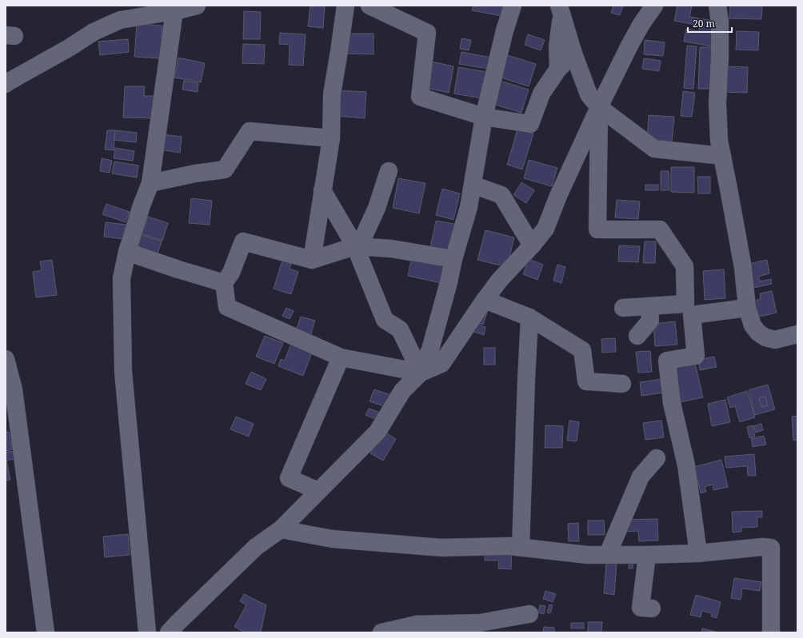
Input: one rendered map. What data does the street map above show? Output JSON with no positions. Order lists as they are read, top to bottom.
{
  "scale_bar": "20 m"
}
